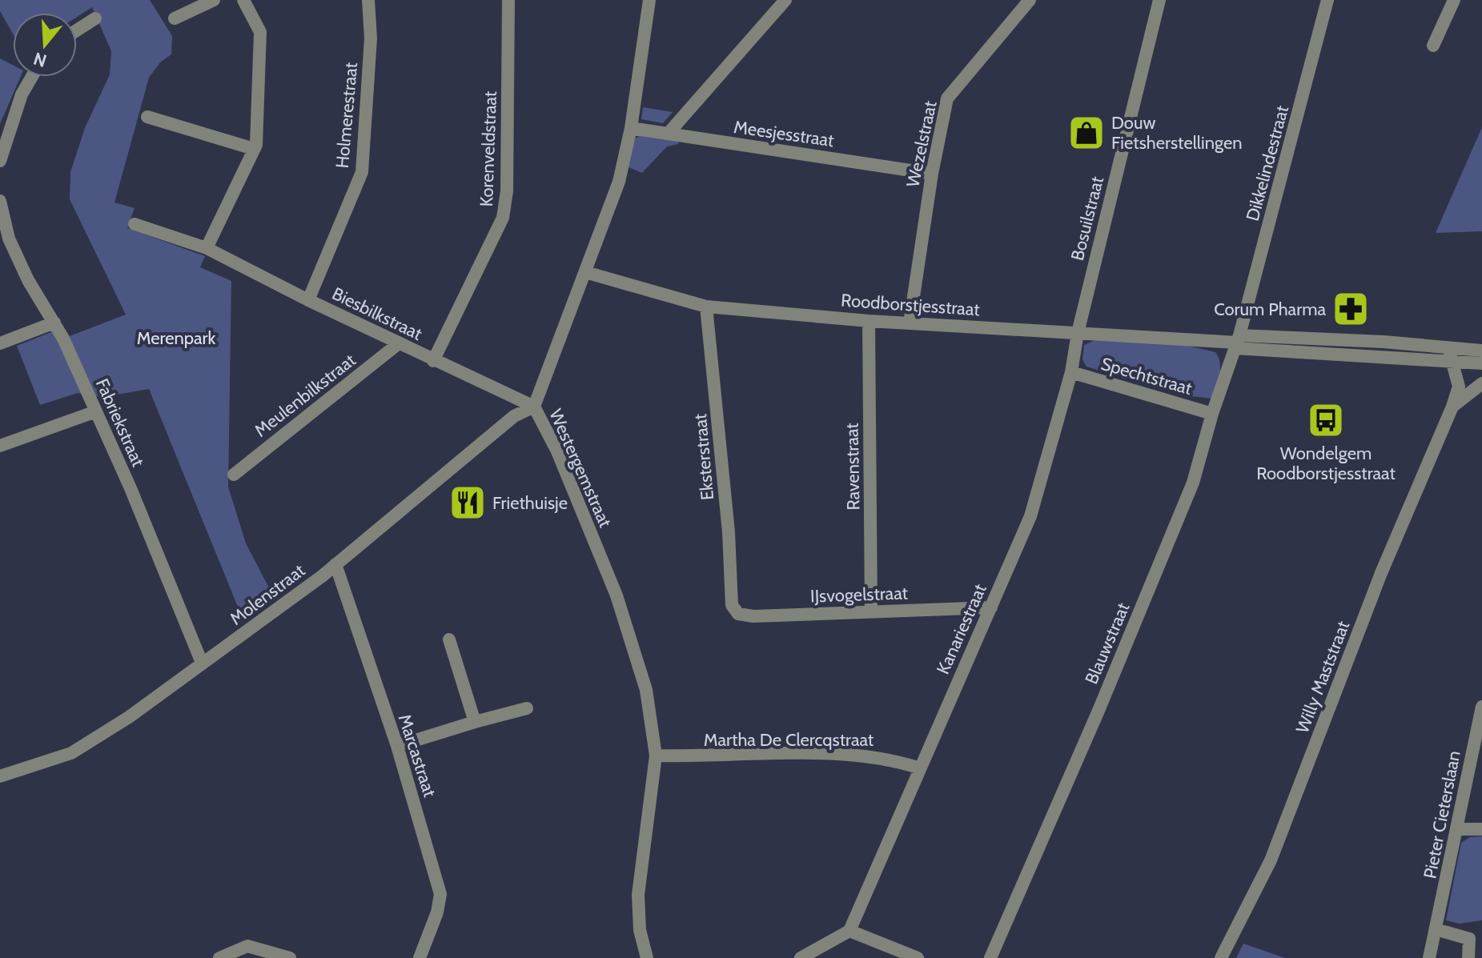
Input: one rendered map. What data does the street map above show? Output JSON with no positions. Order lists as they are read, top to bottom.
{
  "streets": {
    "street": [
      "Holmerestraat",
      "Meesjesstraat",
      "Wezelstraat",
      "Korenveldstraat",
      "Dikkelindestraat",
      "Bosuilstraat",
      "Roodborstjesstraat",
      "Biesbilkstraat",
      "Spechtstraat",
      "Meulenbilkstraat",
      "Fabriekstraat",
      "Eksterstraat",
      "Ravenstraat",
      "Westergemstraat",
      "Molenstraat",
      "IJsvogelstraat",
      "Kanariestraat",
      "Blauwstraat",
      "Willy Maststraat",
      "Martha De Clercqstraat",
      "Marcastraat",
      "Pieter Cieterslaan"
    ]
  },
  "crossings": [
    ["Holmerestraat", "Biesbilkstraat"],
    ["Meesjesstraat", "Wezelstraat"],
    ["Meesjesstraat", "Westergemstraat"],
    ["Wezelstraat", "Roodborstjesstraat"],
    ["Korenveldstraat", "Biesbilkstraat"],
    ["Dikkelindestraat", "Roodborstjesstraat"],
    ["Dikkelindestraat", "Blauwstraat"],
    ["Bosuilstraat", "Roodborstjesstraat"],
    ["Bosuilstraat", "Kanariestraat"],
    ["Roodborstjesstraat", "Eksterstraat"],
    ["Roodborstjesstraat", "Ravenstraat"],
    ["Roodborstjesstraat", "Westergemstraat"],
    ["Roodborstjesstraat", "Kanariestraat"],
    ["Roodborstjesstraat", "Blauwstraat"],
    ["Roodborstjesstraat", "Willy Maststraat"],
    ["Biesbilkstraat", "Meulenbilkstraat"],
    ["Biesbilkstraat", "Westergemstraat"],
    ["Biesbilkstraat", "Molenstraat"],
    ["Spechtstraat", "Kanariestraat"],
    ["Spechtstraat", "Blauwstraat"],
    ["Fabriekstraat", "Molenstraat"],
    ["Eksterstraat", "IJsvogelstraat"],
    ["Ravenstraat", "IJsvogelstraat"],
    ["Westergemstraat", "Molenstraat"],
    ["Westergemstraat", "Martha De Clercqstraat"],
    ["Molenstraat", "Marcastraat"],
    ["IJsvogelstraat", "Kanariestraat"],
    ["Kanariestraat", "Martha De Clercqstraat"]
  ],
  "parks": ["Merenpark"],
  "places": {
    "shop": ["Douw Fietsherstellingen"],
    "pharmacy": ["Corum Pharma"],
    "bus stop": ["Wondelgem Roodborstjesstraat"],
    "restaurant": ["Friethuisje"]
  },
  "north": "bottom"
}
